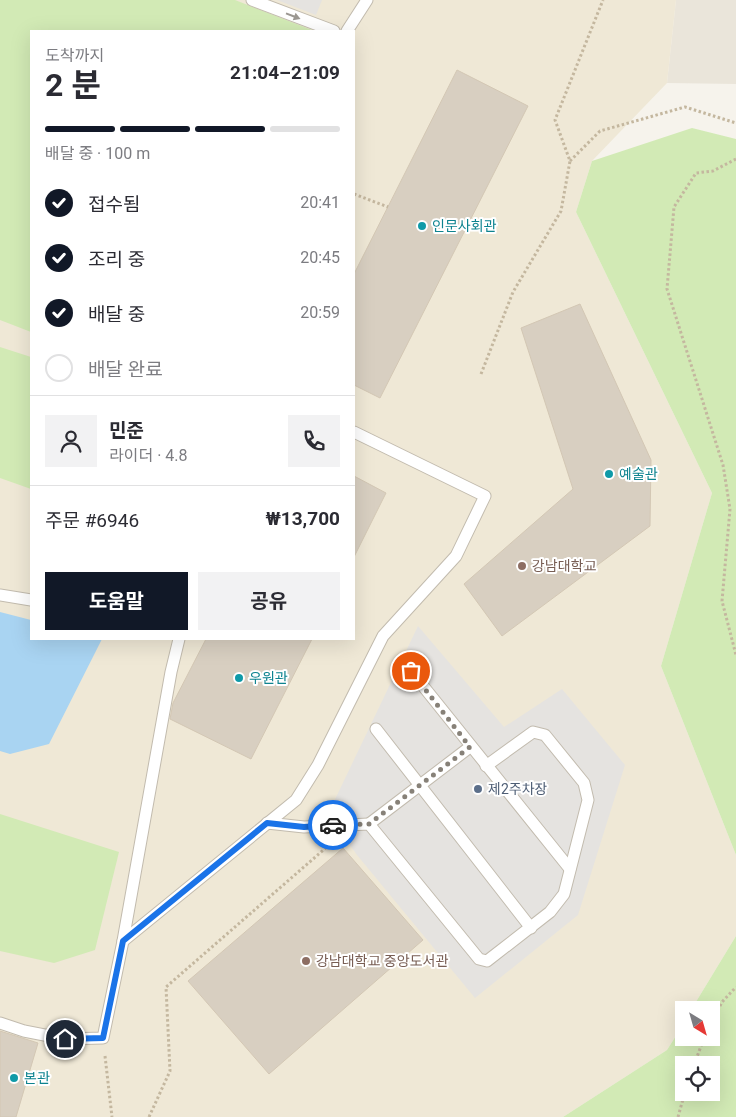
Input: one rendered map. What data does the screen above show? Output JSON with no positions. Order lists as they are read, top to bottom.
{
  "places": [
    "인문사회관",
    "예술관",
    "강남대학교",
    "우원관",
    "제2주차장",
    "강남대학교 중앙도서관",
    "본관"
  ],
  "north": "bottom right",
  "page": {
    "heading": ["2 분", "도착까지", "21:04–21:09"],
    "panel": [
      "민준",
      "라이더 · 4.8",
      "주문 #6946",
      "₩13,700"
    ],
    "bar": "배달 중 · 100 m",
    "list": [
      ["접수됨", "20:41"],
      ["조리 중", "20:45"],
      ["배달 중", "20:59"],
      "배달 완료"
    ],
    "buttons": ["도움말", "공유"]
  }
}
